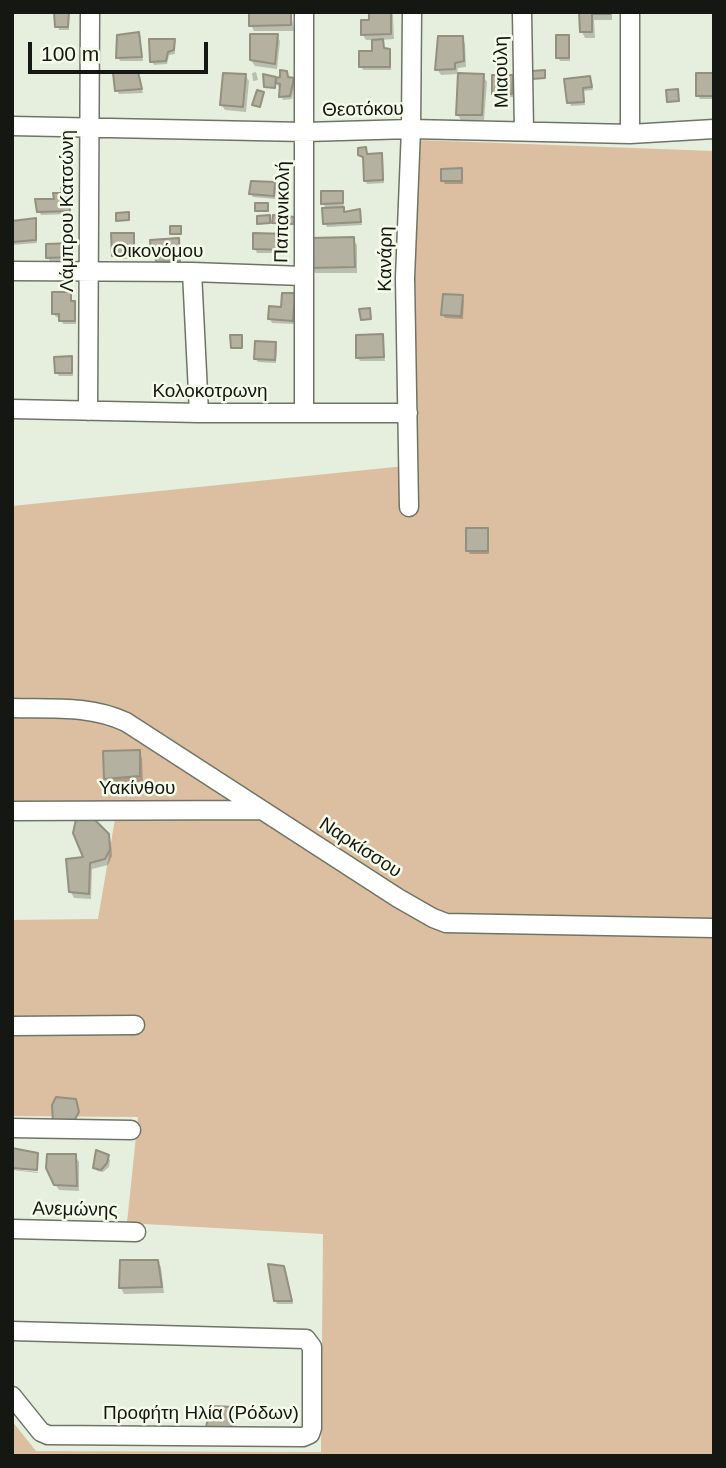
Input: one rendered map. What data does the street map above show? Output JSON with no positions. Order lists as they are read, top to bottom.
{
  "streets": {
    "street": [
      "Μιαούλη",
      "Θεοτόκου",
      "Λάμπρου Κατσώνη",
      "Παπανικολή",
      "Οικονόμου",
      "Κανάρη",
      "Κολοκοτρωνη",
      "Υακίνθου",
      "Ναρκίσσου",
      "Ανεμώνης",
      "Προφήτη Ηλία (Ρόδων)"
    ]
  },
  "crossings": [
    ["Μιαούλη", "Θεοτόκου"],
    ["Θεοτόκου", "Λάμπρου Κατσώνη"],
    ["Θεοτόκου", "Παπανικολή"],
    ["Θεοτόκου", "Κανάρη"],
    ["Λάμπρου Κατσώνη", "Οικονόμου"],
    ["Λάμπρου Κατσώνη", "Κολοκοτρωνη"],
    ["Παπανικολή", "Οικονόμου"],
    ["Παπανικολή", "Κολοκοτρωνη"],
    ["Κανάρη", "Κολοκοτρωνη"],
    ["Υακίνθου", "Ναρκίσσου"]
  ],
  "scale_bar": "100 m"
}
